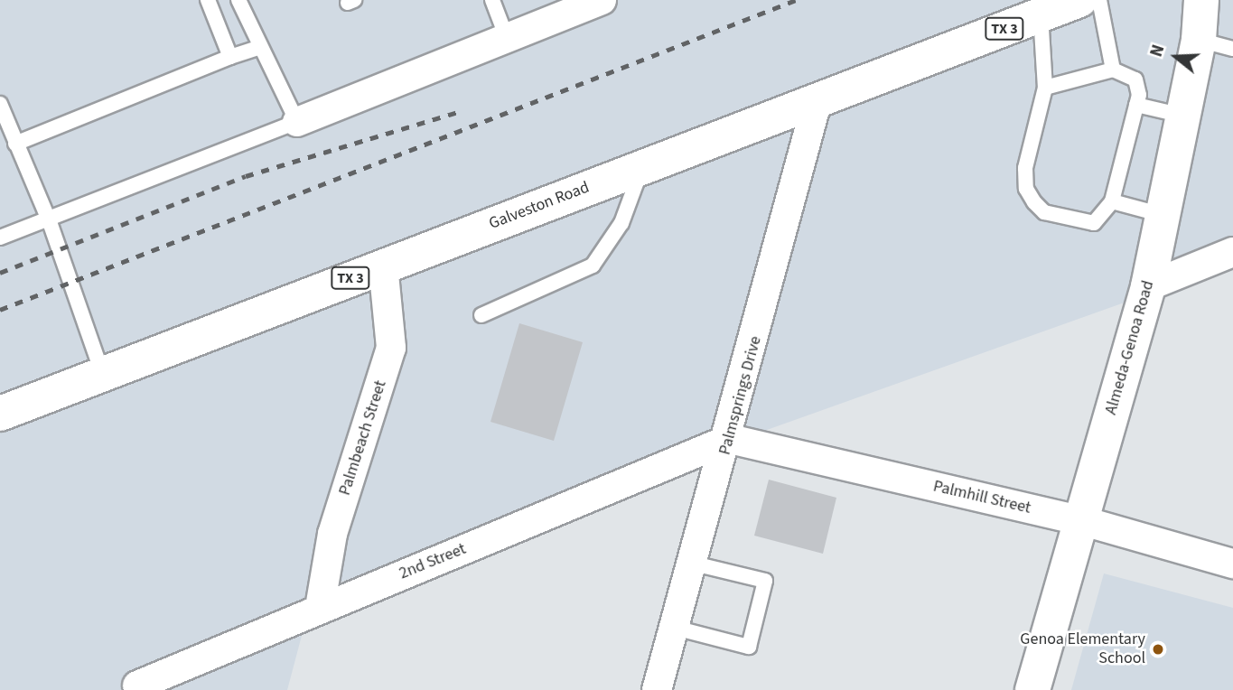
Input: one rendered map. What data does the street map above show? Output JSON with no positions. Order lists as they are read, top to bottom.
{
  "streets": {
    "main road": ["TX 3", "Galveston Road", "Almeda-Genoa Road"],
    "street": [
      "Palmsprings Drive",
      "Palmbeach Street",
      "Palmhill Street",
      "2nd Street"
    ]
  },
  "crossings": [
    ["Galveston Road", "Palmsprings Drive"],
    ["Galveston Road", "Palmbeach Street"],
    ["Almeda-Genoa Road", "Palmhill Street"],
    ["Palmsprings Drive", "Palmhill Street"],
    ["Palmsprings Drive", "2nd Street"],
    ["Palmbeach Street", "2nd Street"],
    ["Palmhill Street", "2nd Street"]
  ],
  "places": ["Genoa Elementary School"],
  "north": "left"
}
